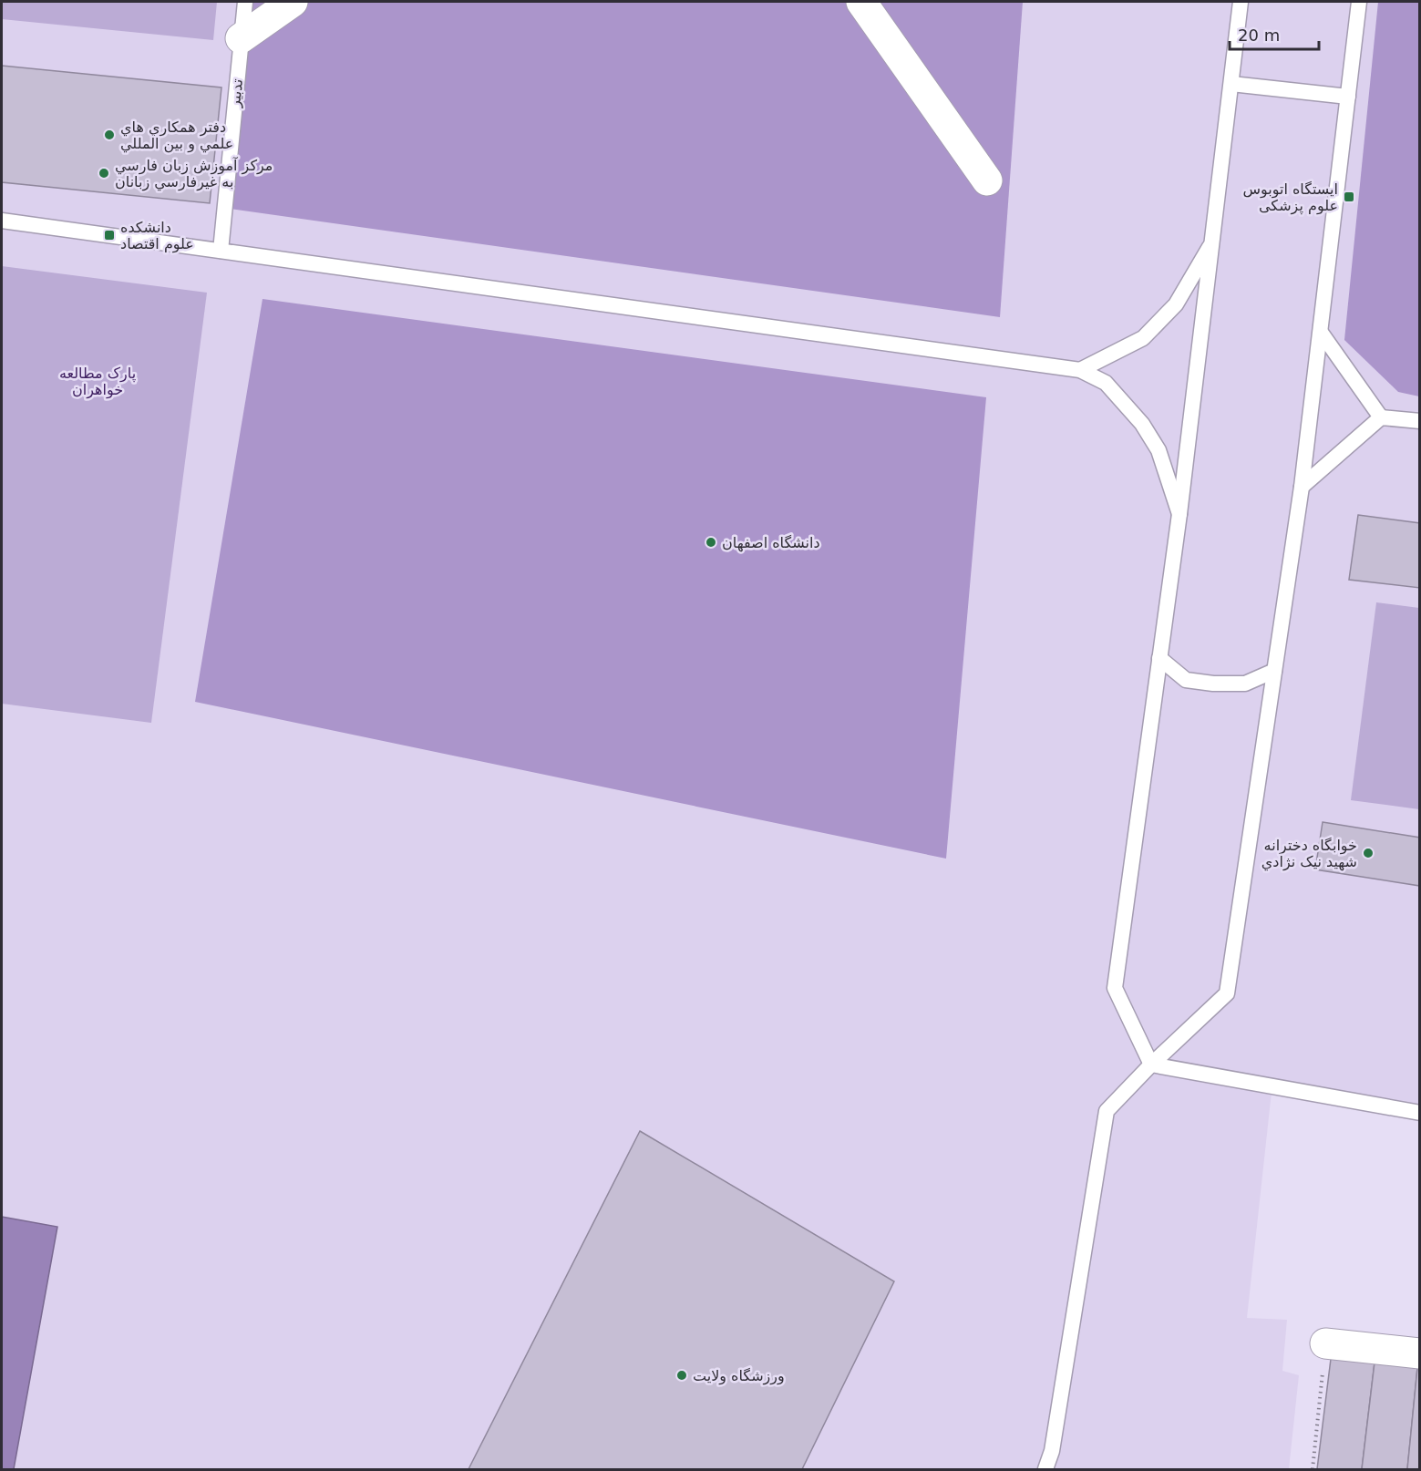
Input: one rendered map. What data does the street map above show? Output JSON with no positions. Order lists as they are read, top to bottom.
{
  "streets": {
    "lane": ["تدبیر"]
  },
  "parks": ["پارک مطالعه خواهران"],
  "places": {
    "other": [
      "دفتر همکاري هاي علمي و بين المللي",
      "مرکز آموزش زبان فارسي به غيرفارسي زبانان",
      "دانشگاه اصفهان",
      "خوابگاه دخترانه شهيد نيک نژادي",
      "ورزشگاه ولایت"
    ],
    "transit": ["ایستگاه اتوبوس علوم پزشکی", "دانشکده علوم اقتصاد"]
  },
  "scale_bar": "20 m"
}
